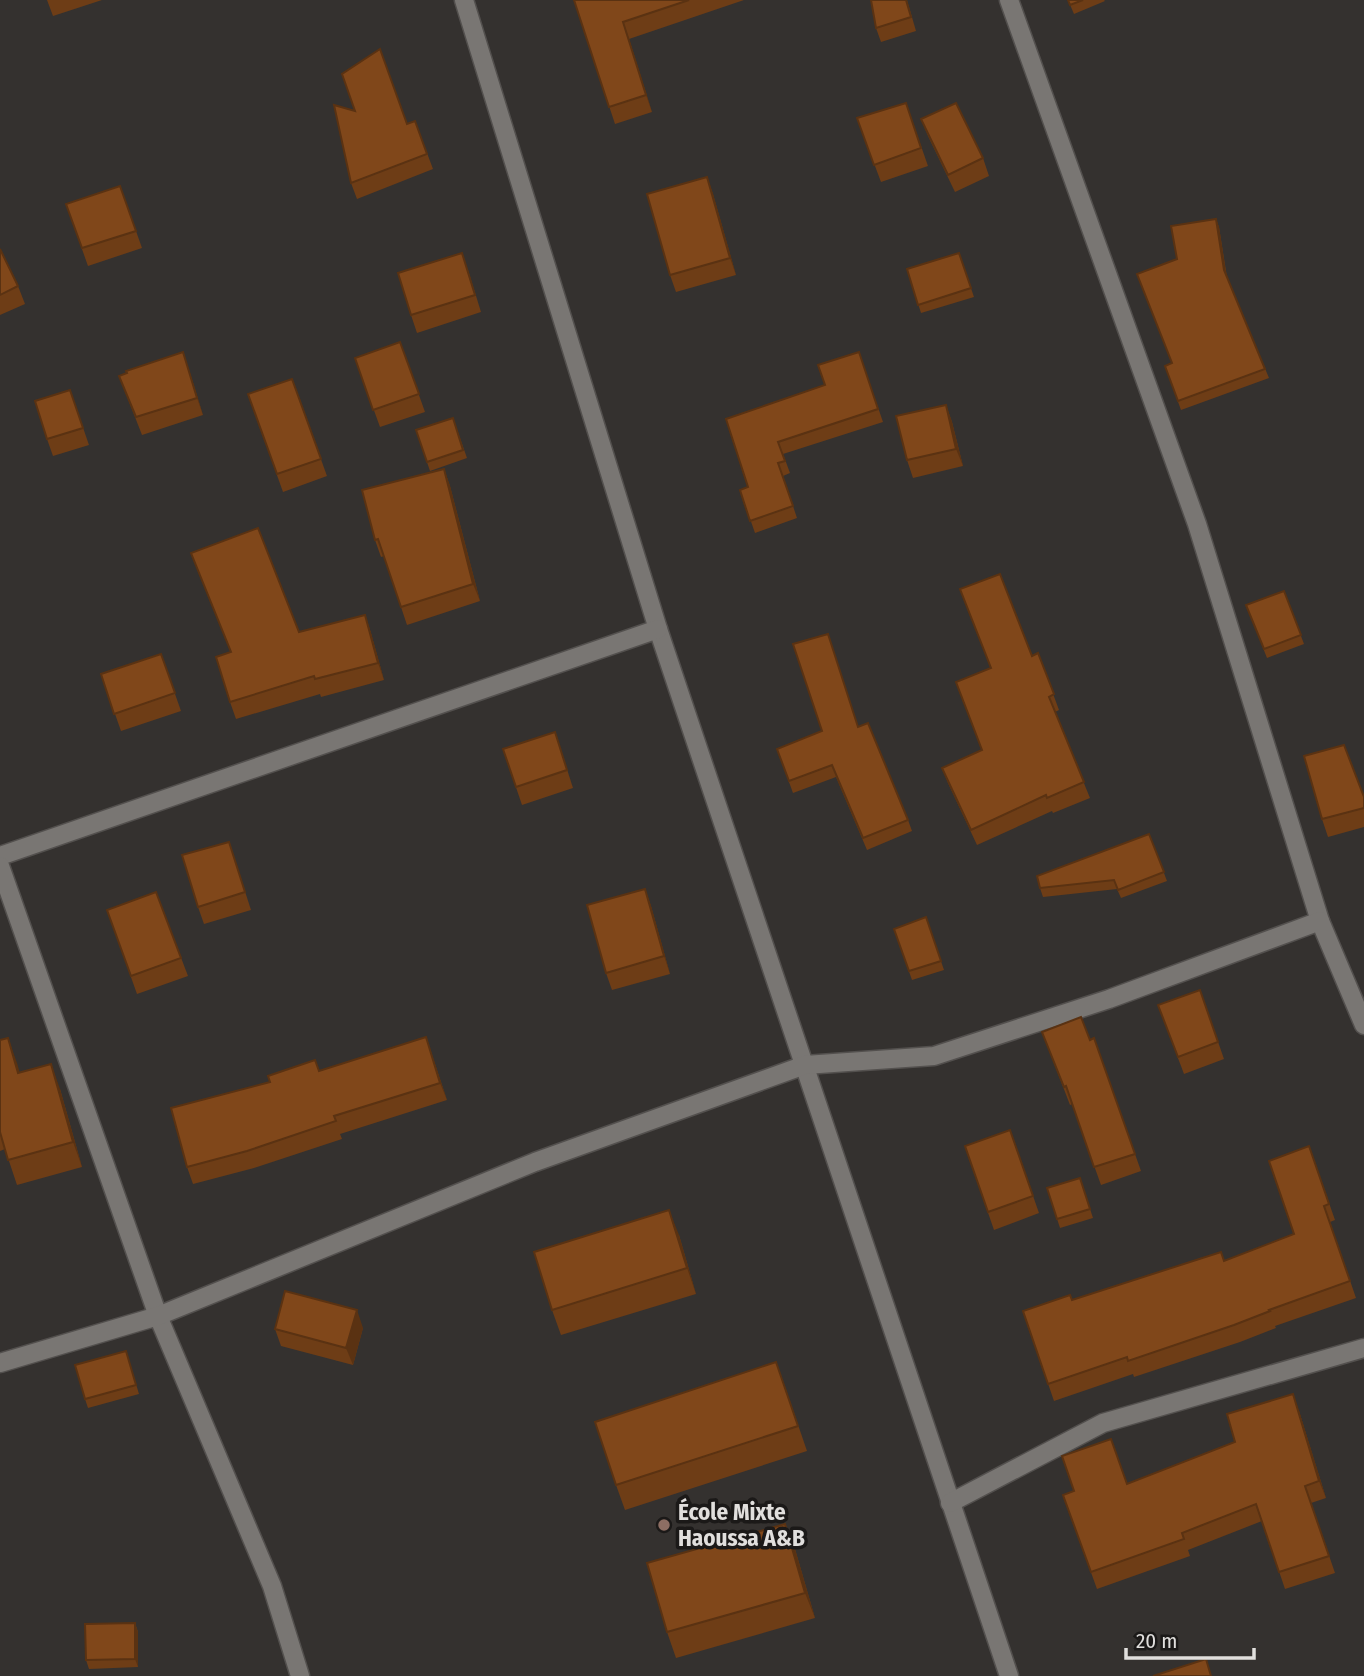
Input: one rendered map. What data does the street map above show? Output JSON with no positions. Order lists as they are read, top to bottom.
{
  "places": ["École Mixte Haoussa A&B"],
  "scale_bar": "20 m"
}
